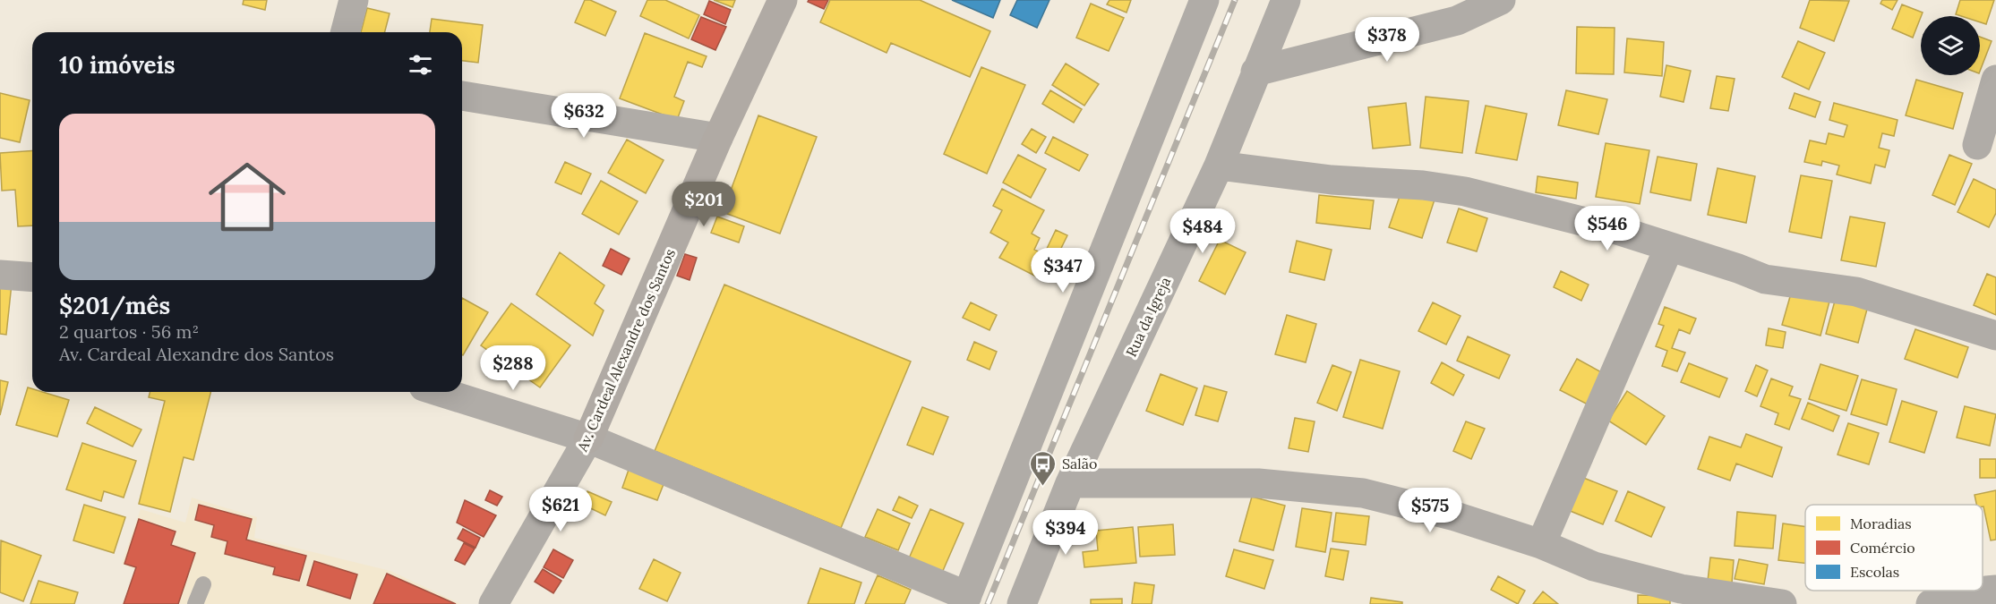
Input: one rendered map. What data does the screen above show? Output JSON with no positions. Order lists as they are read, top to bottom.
{
  "streets": {
    "street": ["Rua da Igreja", "Av. Cardeal Alexandre dos Santos"]
  },
  "places": {
    "bus stop": ["Salão"]
  },
  "legend": ["Moradias", "Comércio", "Escolas"],
  "page": {
    "price": [
      "$378",
      "$632",
      "$201",
      "$546",
      "$484",
      "$347",
      "$288",
      "$621",
      "$575",
      "$394"
    ],
    "heading": "10 imóveis",
    "list": [
      {
        "name": "$201/mês",
        "note": "2 quartos · 56 m² · Av. Cardeal Alexandre dos Santos"
      }
    ]
  }
}
